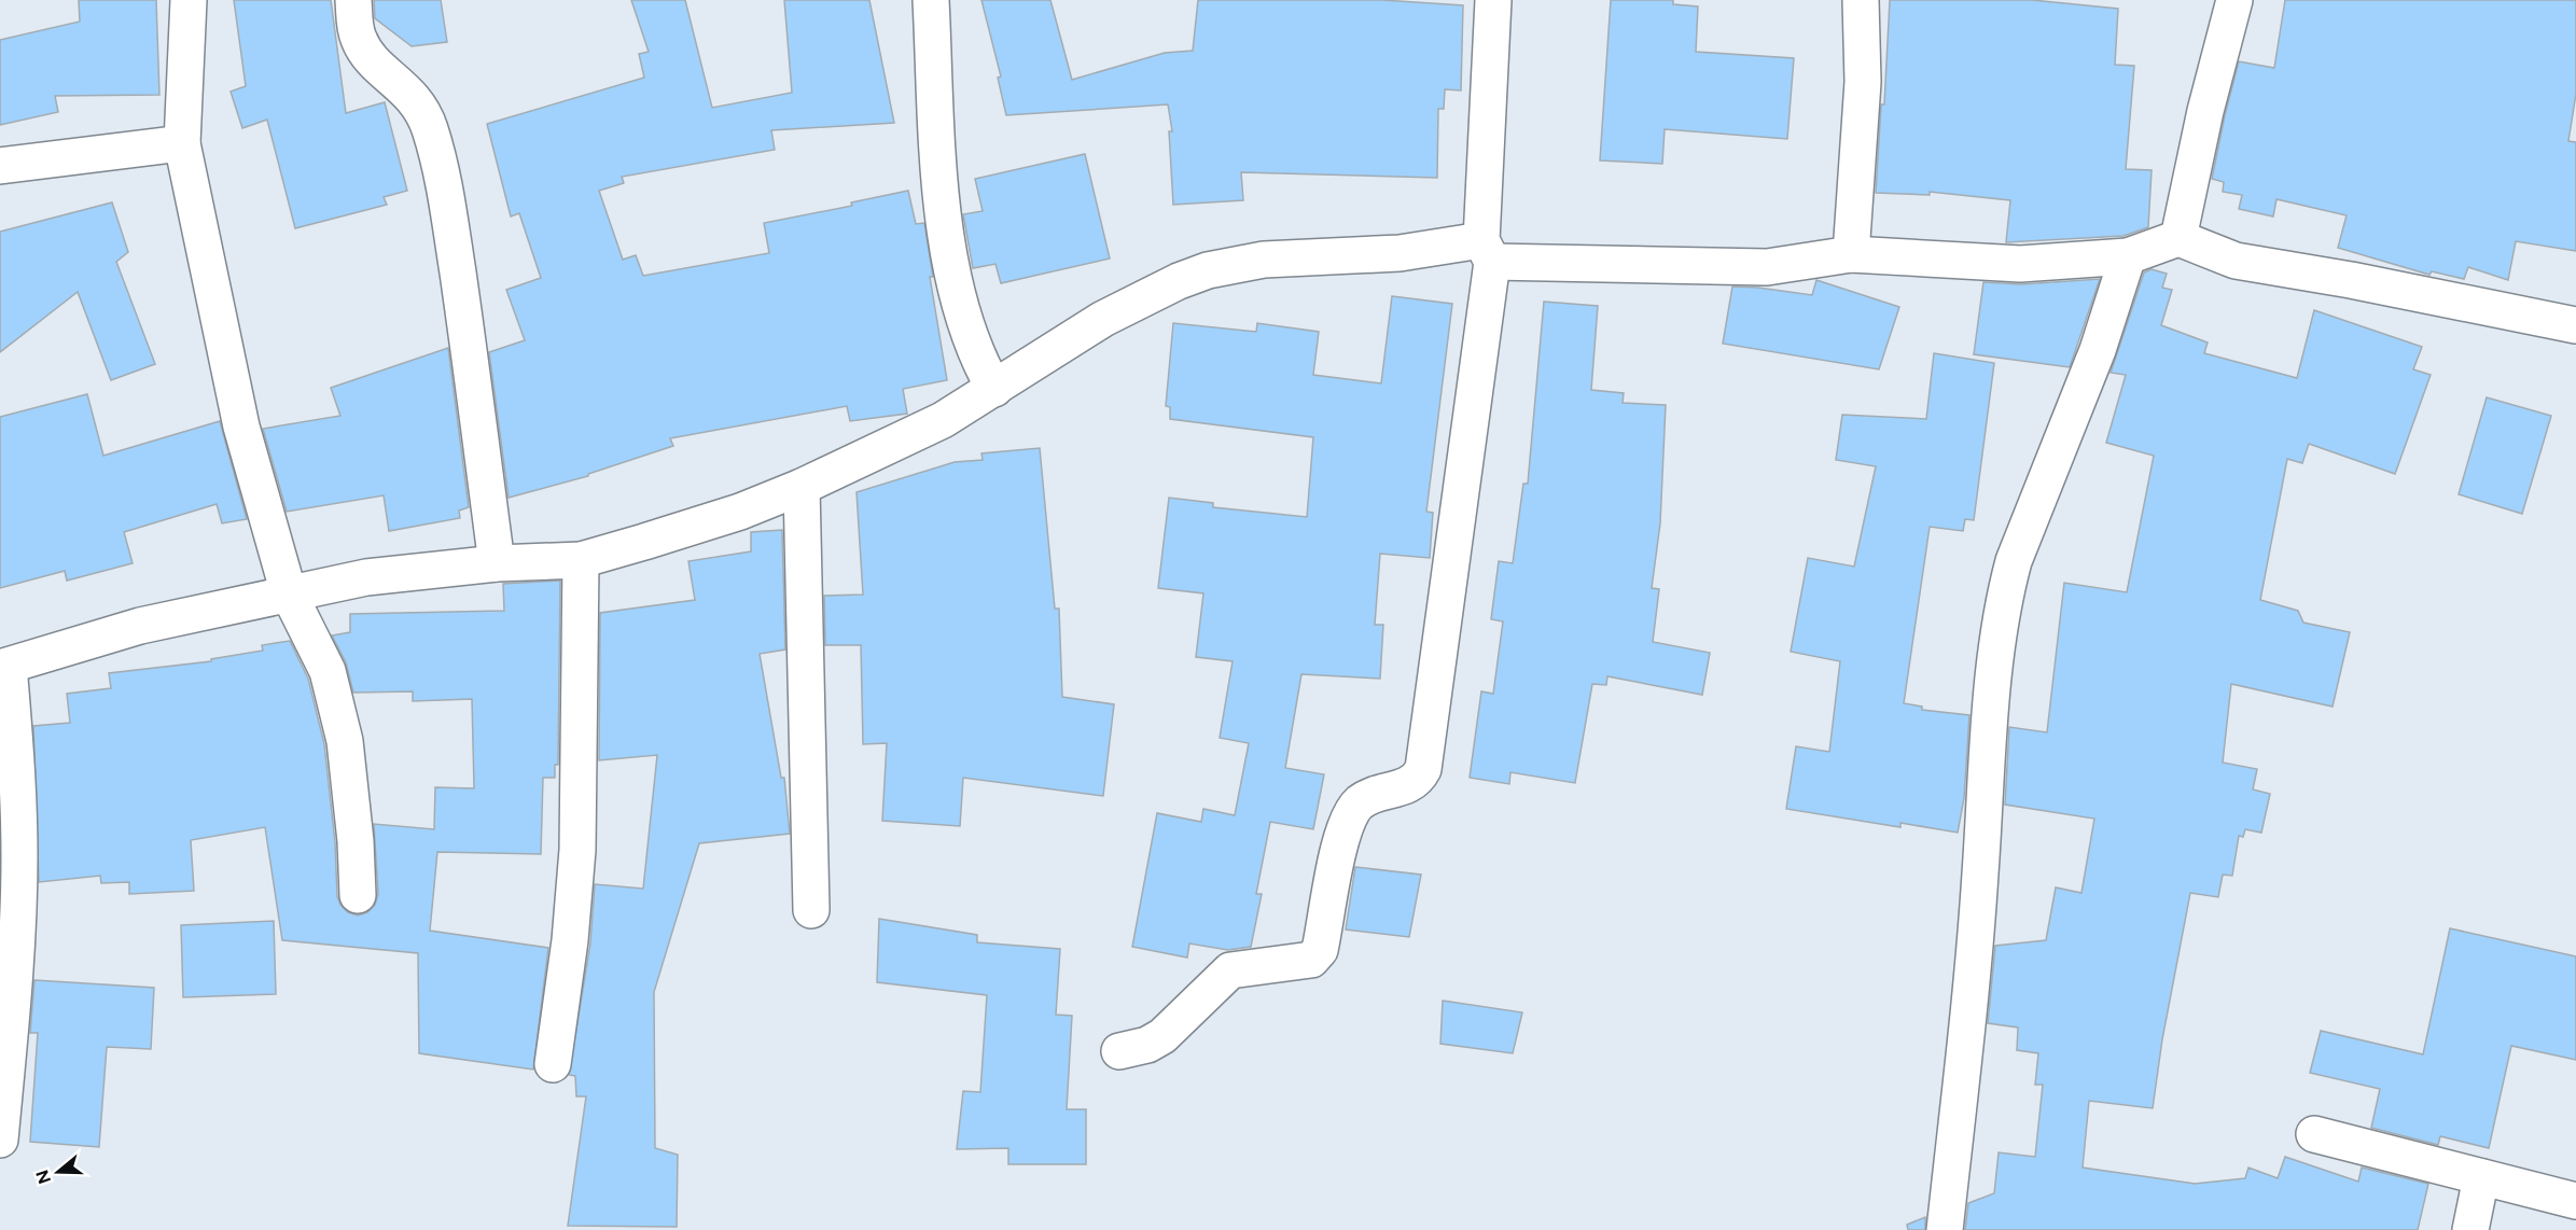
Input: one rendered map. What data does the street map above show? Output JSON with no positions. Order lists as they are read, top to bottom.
{
  "north": "left"
}
